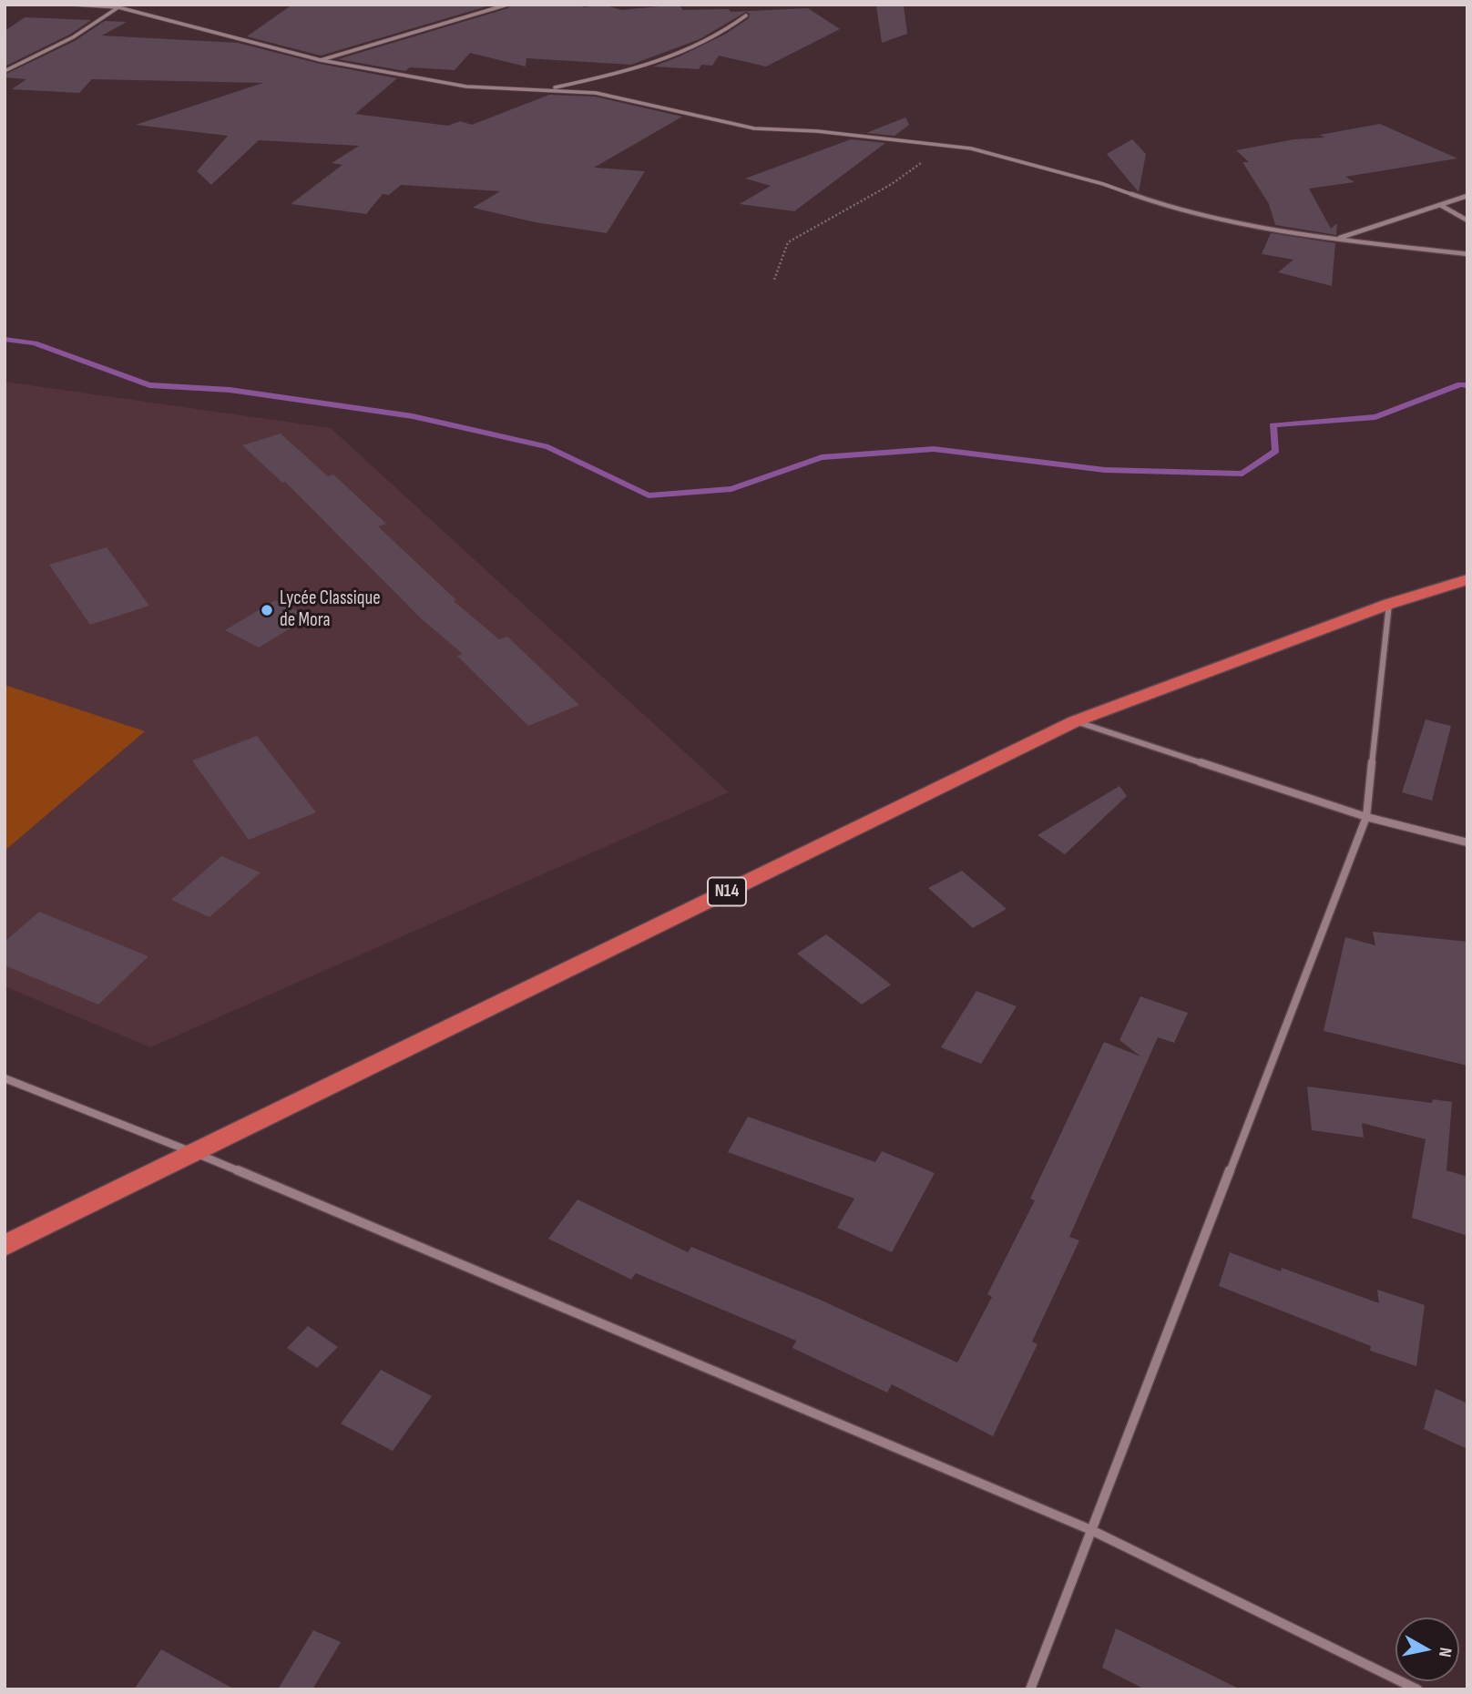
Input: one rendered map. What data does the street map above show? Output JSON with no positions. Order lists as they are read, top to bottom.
{
  "streets": {
    "highway": ["N14"]
  },
  "places": ["Lycée Classique de Mora"],
  "north": "right"
}
